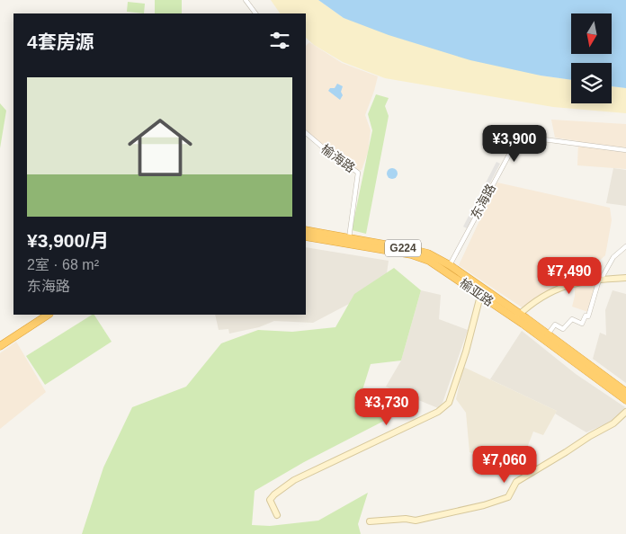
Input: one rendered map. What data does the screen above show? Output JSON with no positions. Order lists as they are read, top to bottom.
{
  "streets": {
    "highway": ["G224", "榆亚路"],
    "street": ["榆海路", "东海路"]
  },
  "crossings": [
    ["榆海路", "榆亚路"],
    ["东海路", "榆亚路"]
  ],
  "north": "bottom",
  "page": {
    "heading": "4套房源",
    "list": [
      {
        "name": "¥3,900/月",
        "note": "2室 · 68 m² · 东海路"
      }
    ],
    "price": [
      "¥3,900",
      "¥7,490",
      "¥3,730",
      "¥7,060"
    ]
  }
}
